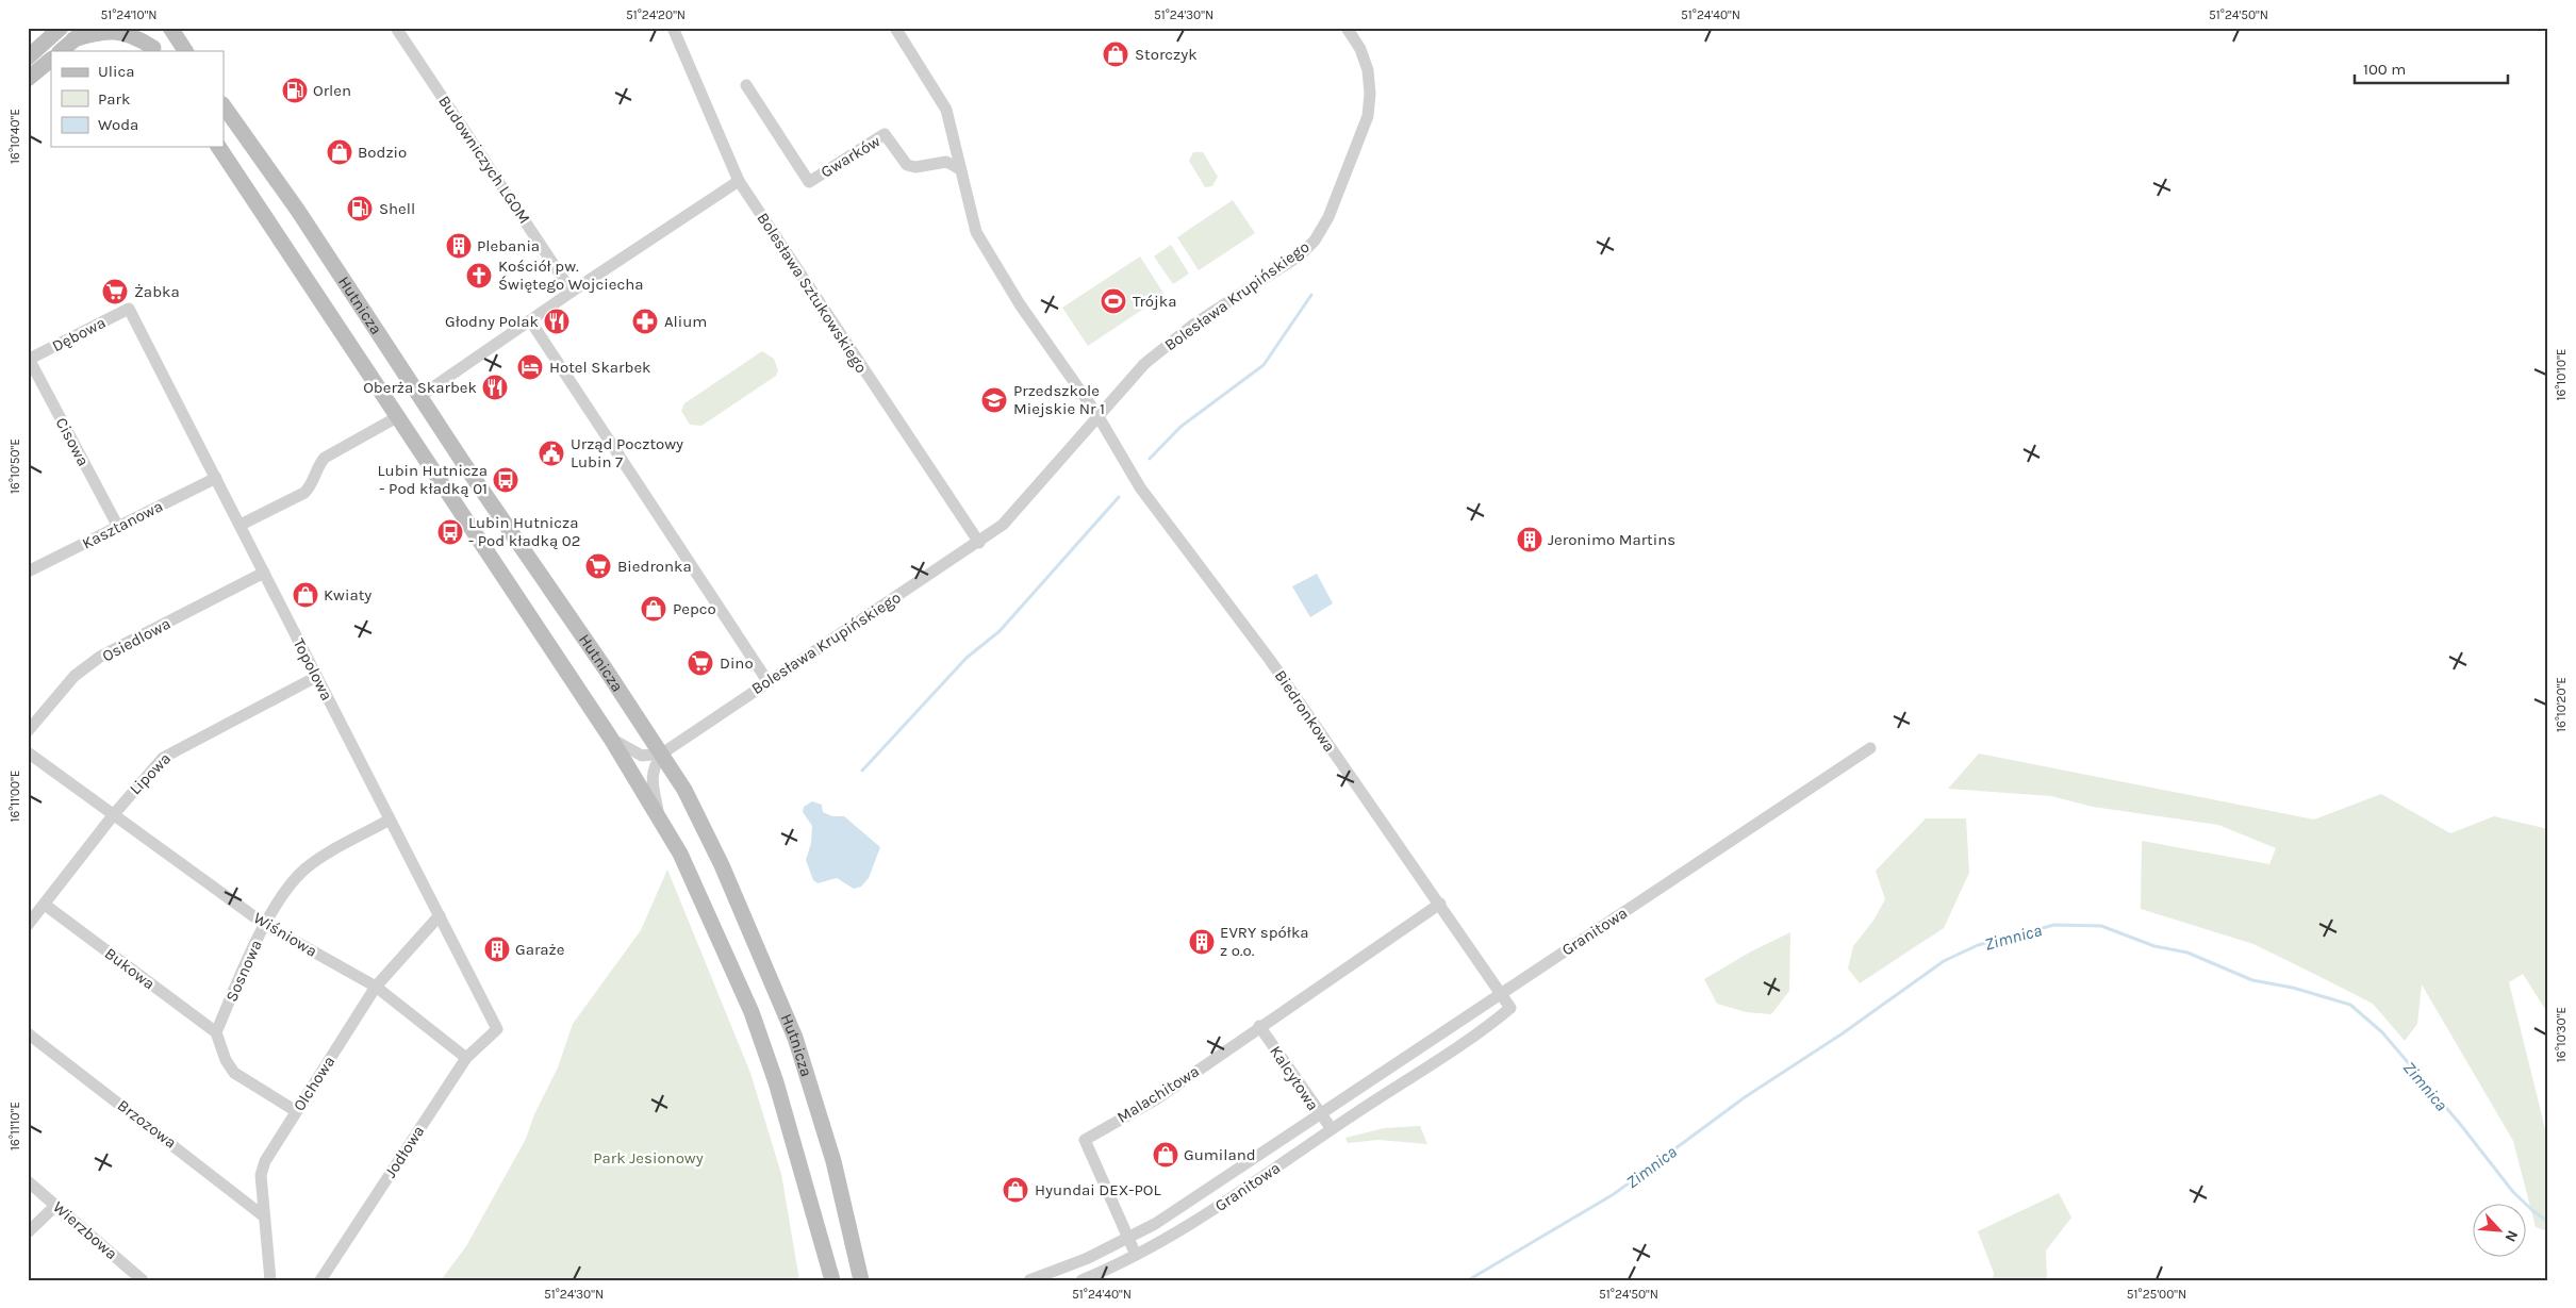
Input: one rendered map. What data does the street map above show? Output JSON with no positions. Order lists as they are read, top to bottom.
{
  "streets": {
    "main road": ["Hutnicza"],
    "street": [
      "Gwarków",
      "Budowniczych LGOM",
      "Bolesława Sztukowskiego",
      "Bolesława Krupińskiego",
      "Dębowa",
      "Cisowa",
      "Kasztanowa",
      "Osiedlowa",
      "Topolowa",
      "Biedronkowa",
      "Lipowa",
      "Granitowa",
      "Wiśniowa",
      "Bukowa",
      "Sosnowa",
      "Kalcytowa",
      "Olchowa",
      "Malachitowa",
      "Brzozowa",
      "Jodłowa",
      "Wierzbowa"
    ]
  },
  "crossings": [
    ["Bolesława Sztukowskiego", "Bolesława Krupińskiego"],
    ["Bolesława Krupińskiego", "Hutnicza"],
    ["Bolesława Krupińskiego", "Biedronkowa"],
    ["Dębowa", "Cisowa"],
    ["Dębowa", "Topolowa"],
    ["Cisowa", "Kasztanowa"],
    ["Kasztanowa", "Topolowa"],
    ["Osiedlowa", "Topolowa"],
    ["Topolowa", "Lipowa"],
    ["Topolowa", "Sosnowa"],
    ["Topolowa", "Olchowa"],
    ["Topolowa", "Jodłowa"],
    ["Biedronkowa", "Granitowa"],
    ["Biedronkowa", "Malachitowa"],
    ["Lipowa", "Wiśniowa"],
    ["Lipowa", "Bukowa"],
    ["Granitowa", "Kalcytowa"],
    ["Granitowa", "Malachitowa"],
    ["Wiśniowa", "Sosnowa"],
    ["Wiśniowa", "Olchowa"],
    ["Wiśniowa", "Jodłowa"],
    ["Bukowa", "Sosnowa"],
    ["Kalcytowa", "Malachitowa"],
    ["Olchowa", "Brzozowa"]
  ],
  "water": ["Zimnica"],
  "parks": ["Park Jesionowy"],
  "places": {
    "shop": [
      "Storczyk",
      "Bodzio",
      "Kwiaty",
      "Pepco",
      "Gumiland",
      "Hyundai DEX-POL"
    ],
    "fuel station": ["Orlen", "Shell"],
    "building": [
      "Plebania",
      "Jeronimo Martins",
      "EVRY spółka z o.o.",
      "Garaże"
    ],
    "church": ["Kościół pw. Świętego Wojciecha"],
    "supermarket": ["Żabka", "Biedronka", "Dino"],
    "sports": ["Trójka"],
    "restaurant": ["Głodny Polak", "Oberża Skarbek"],
    "pharmacy": ["Alium"],
    "hotel": ["Hotel Skarbek"],
    "school or university": ["Przedszkole Miejskie Nr 1"],
    "public building": ["Urząd Pocztowy Lubin 7"],
    "bus stop": ["Lubin Hutnicza - Pod kładką 01", "Lubin Hutnicza - Pod kładką 02"]
  },
  "legend": ["Ulica", "Park", "Woda"],
  "scale_bar": "100 m",
  "north": "bottom right",
  "coordinates": [
    "51°24'10\"N",
    "51°24'20\"N",
    "51°24'30\"N",
    "51°24'40\"N",
    "51°24'50\"N",
    "16°10'40\"E",
    "16°10'10\"E",
    "16°10'50\"E",
    "16°10'20\"E",
    "16°11'00\"E",
    "16°10'30\"E",
    "16°11'10\"E",
    "51°25'00\"N"
  ]
}
